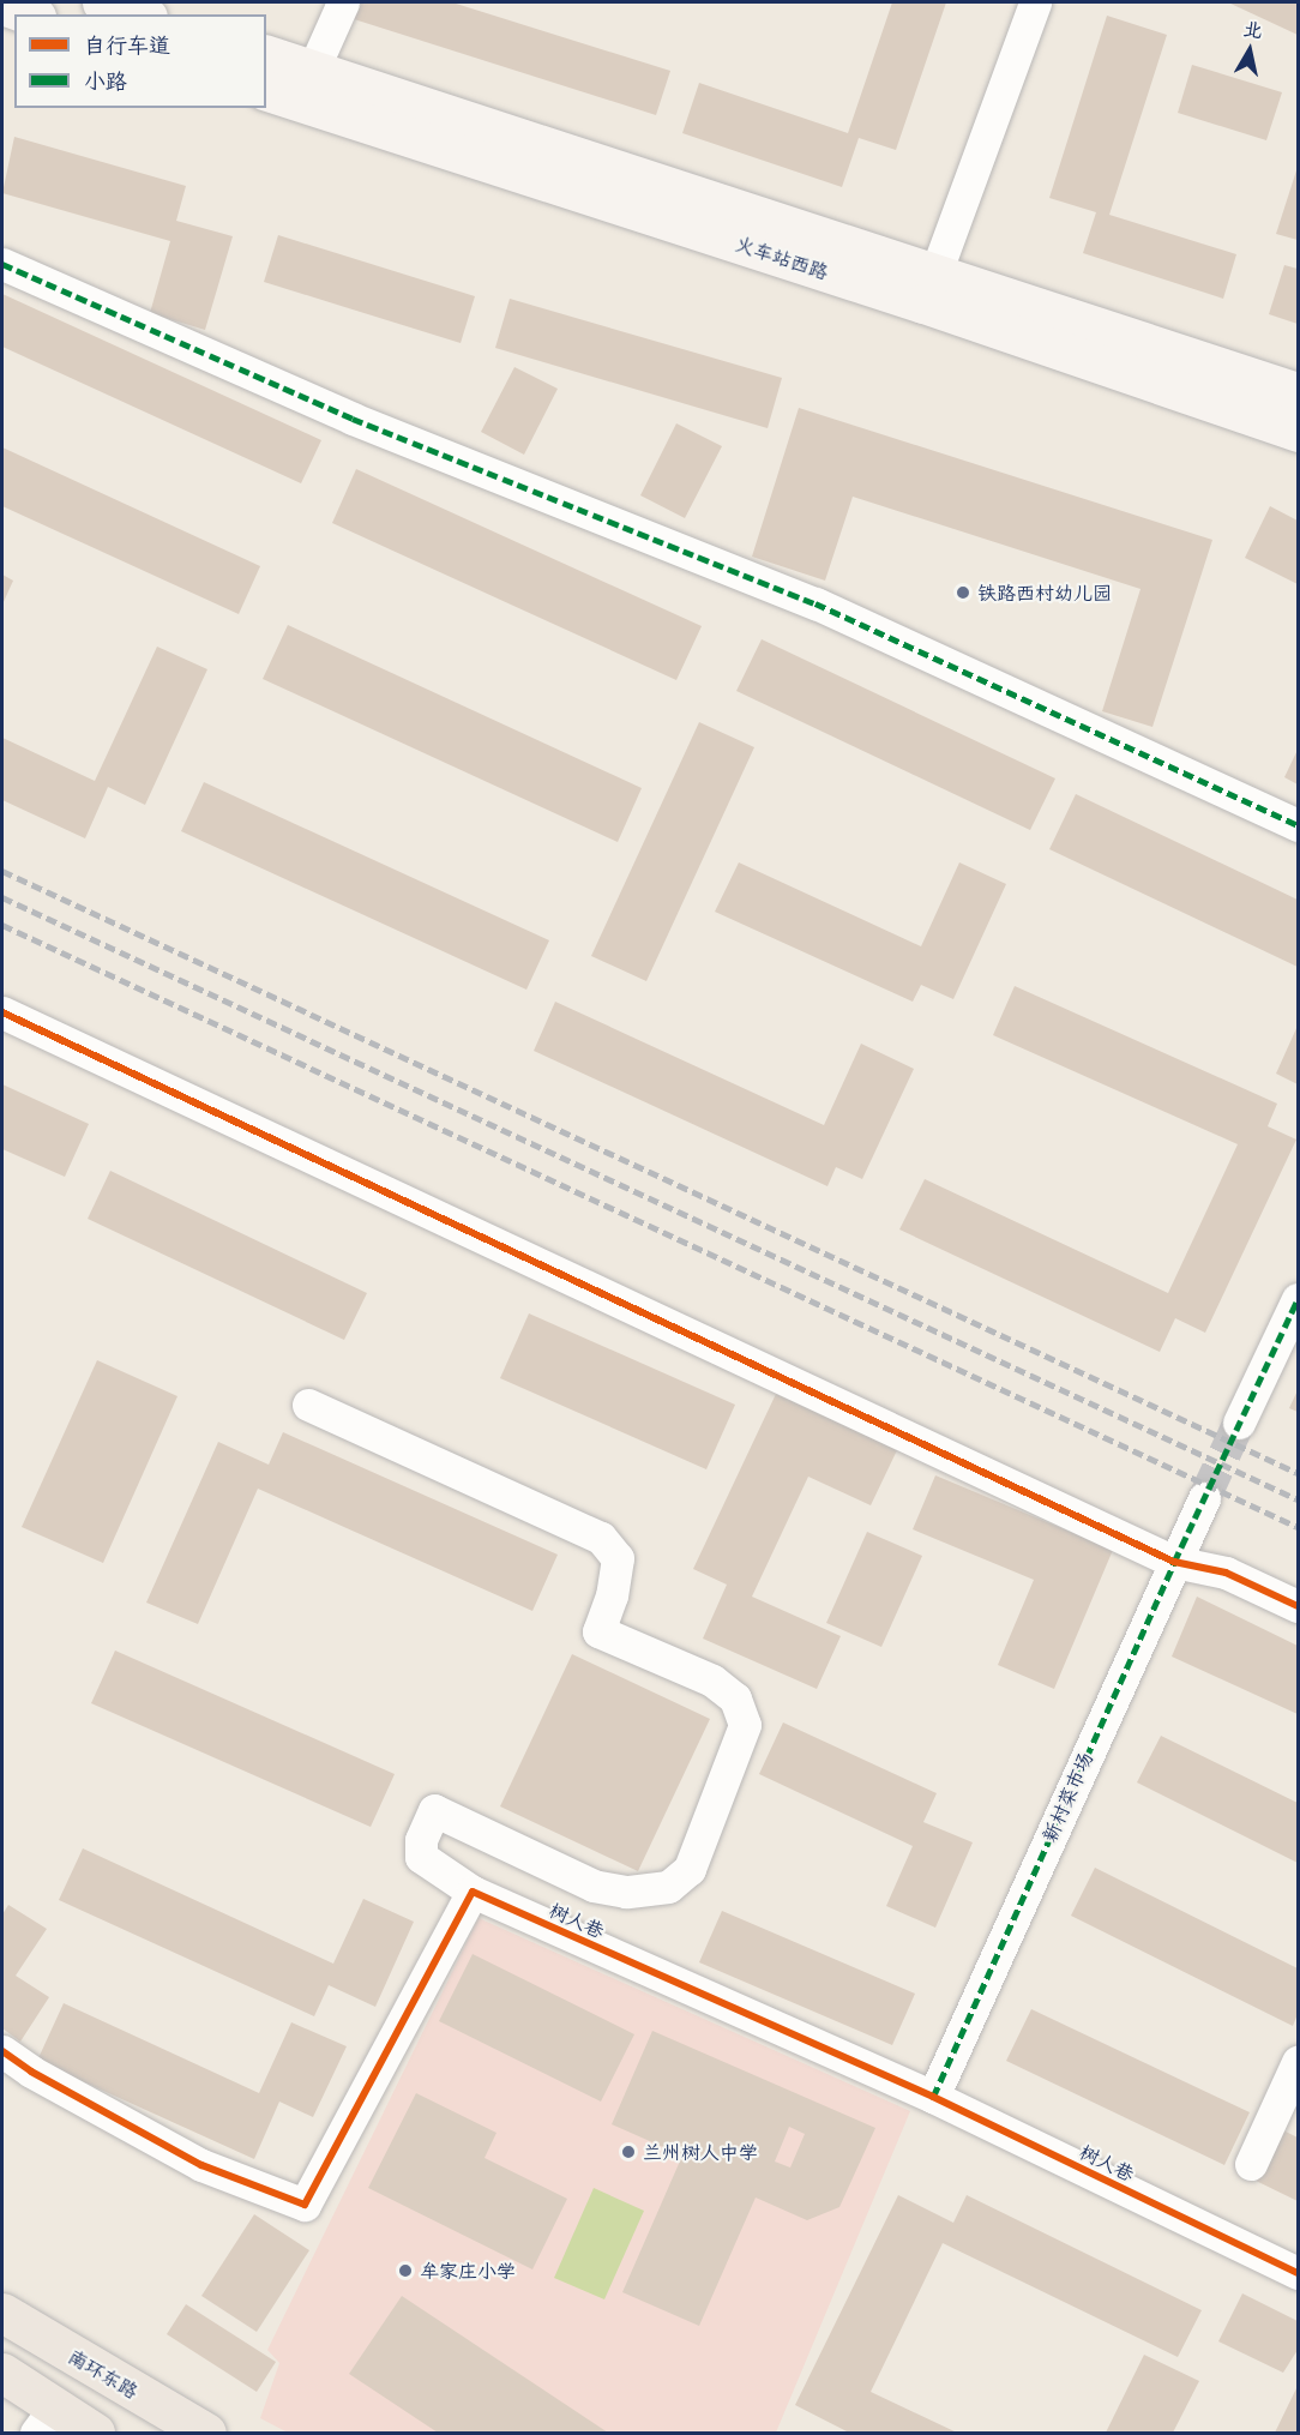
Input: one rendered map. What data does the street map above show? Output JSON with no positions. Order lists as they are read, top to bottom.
{
  "streets": {
    "highway": ["南环东路"],
    "main road": ["火车站西路"],
    "street": ["新村菜市场", "树人巷"]
  },
  "crossings": [
    ["新村菜市场", "树人巷"]
  ],
  "places": ["铁路西村幼儿园", "兰州树人中学", "牟家庄小学"],
  "legend": ["自行车道", "小路"],
  "north": "top"
}
